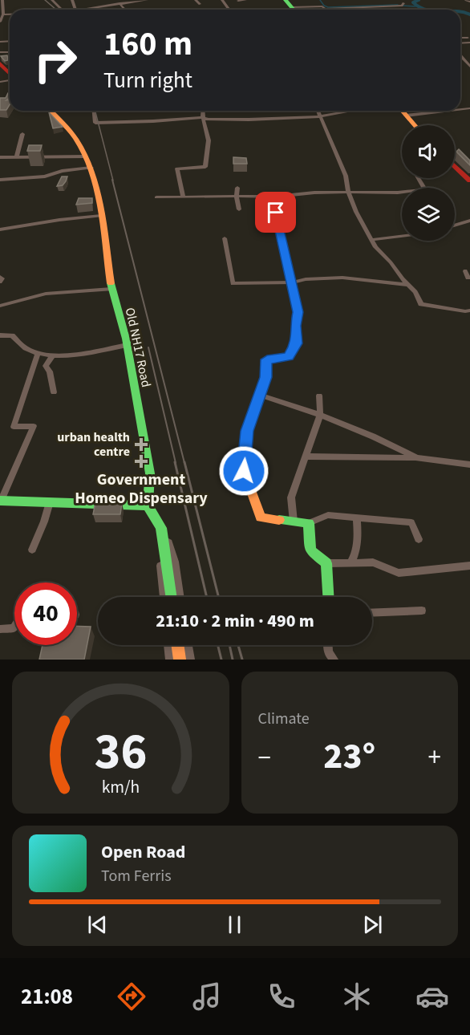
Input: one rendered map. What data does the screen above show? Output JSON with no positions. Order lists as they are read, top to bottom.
{
  "streets": {
    "main road": ["Old NH17 Road"]
  },
  "places": {
    "health": ["urban health centre", "Government Homeo Dispensary"]
  },
  "page": {
    "turn": ["160 m", "Turn right"],
    "limit": "40",
    "trip": "21:10 · 2 min · 490 m",
    "tile": "Climate",
    "heat": ["−", "23°", "+"],
    "song": ["Open Road", "Tom Ferris"],
    "tabs": "21:08",
    "gauge": ["36", "km/h"]
  }
}
